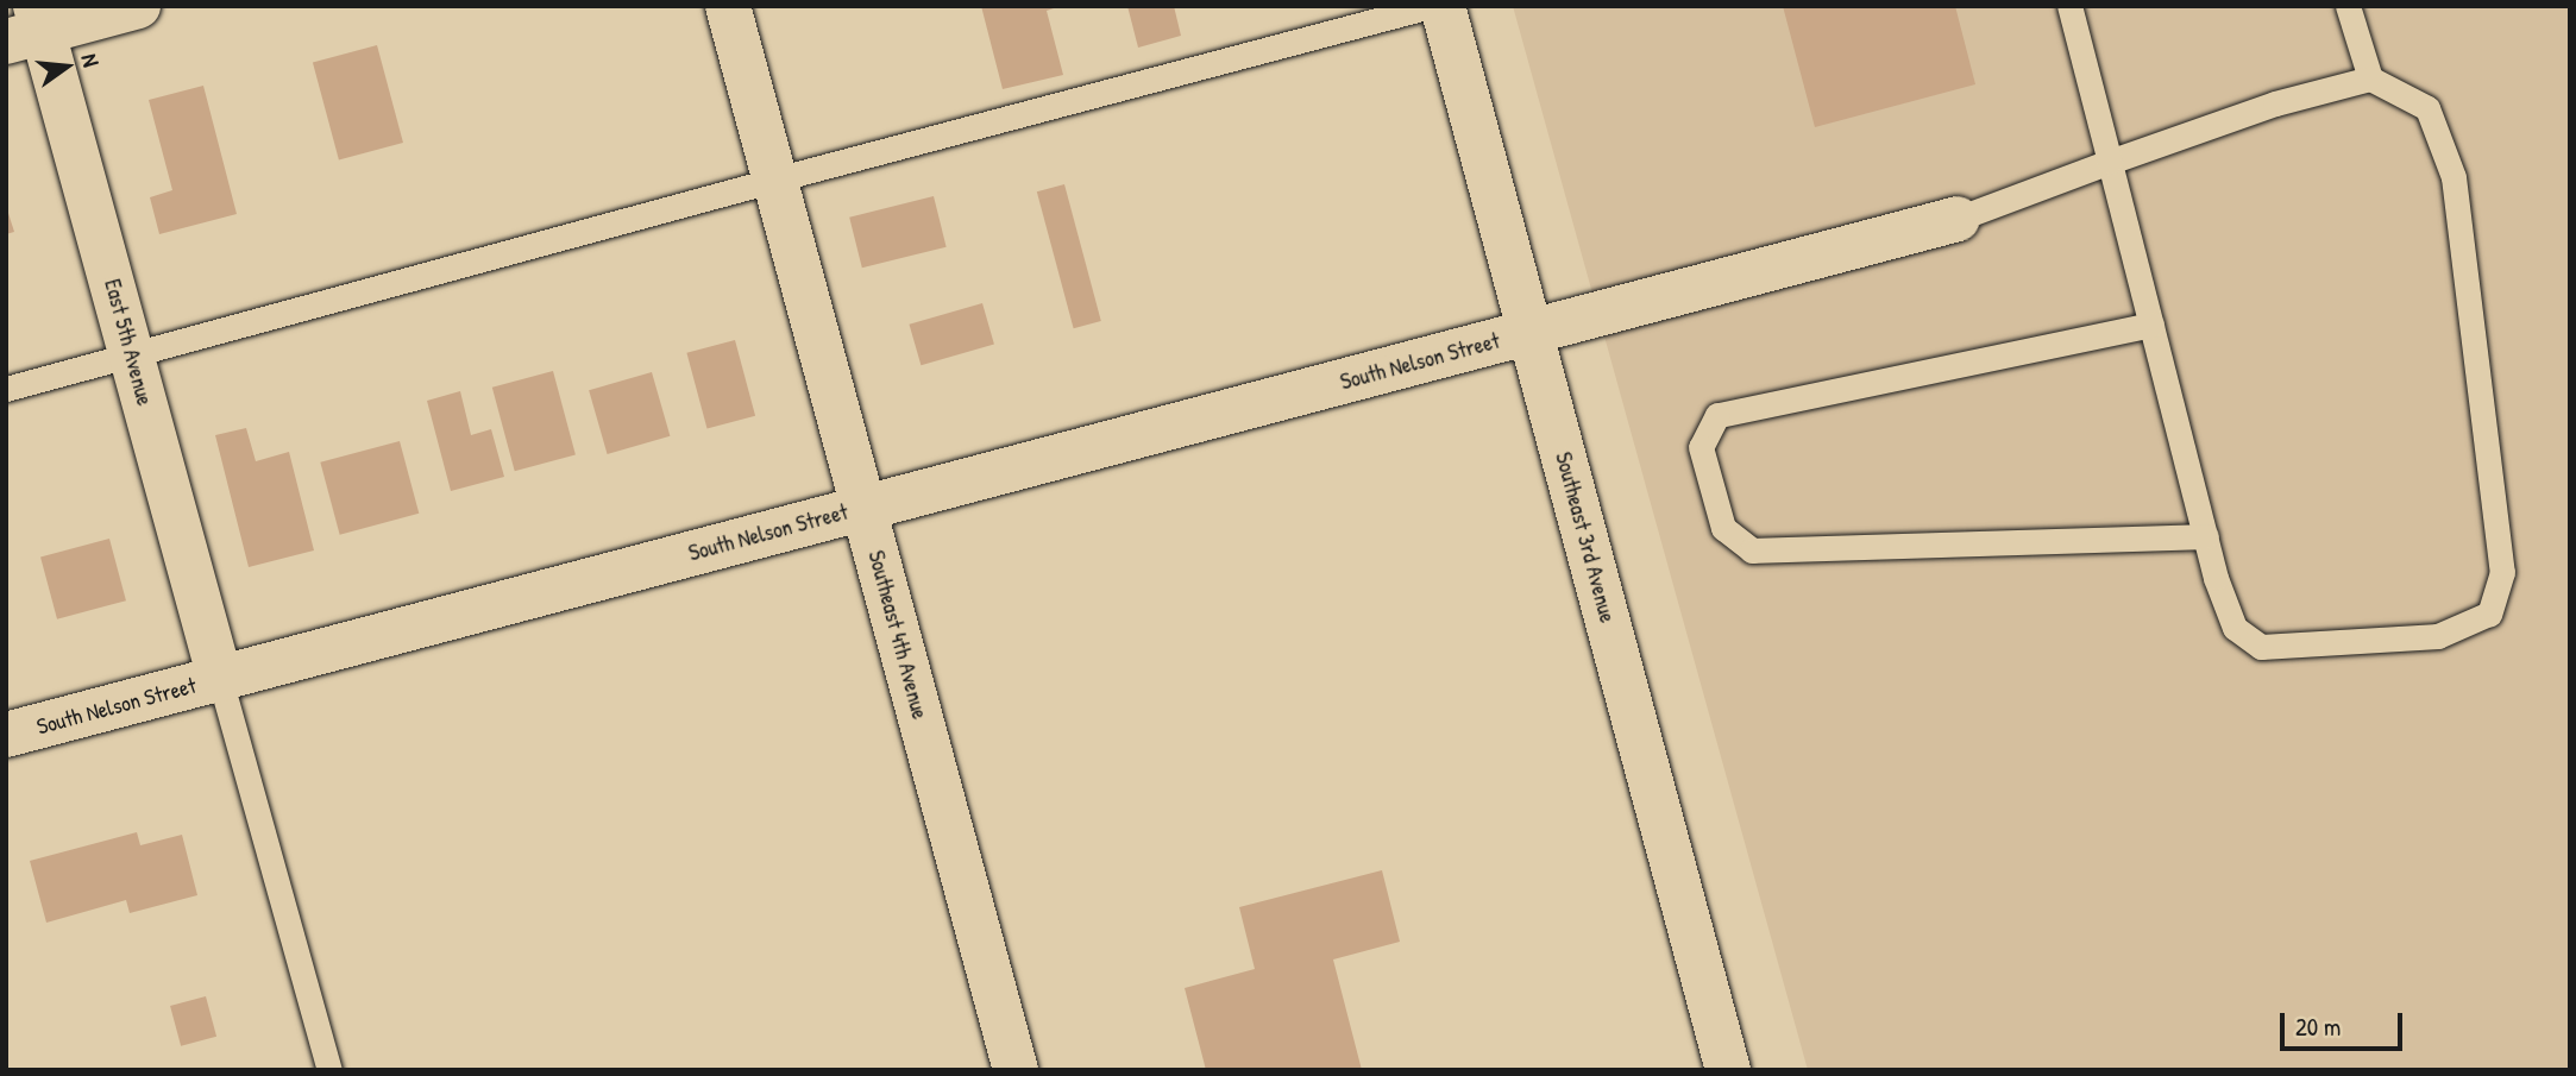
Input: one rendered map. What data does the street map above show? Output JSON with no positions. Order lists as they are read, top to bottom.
{
  "streets": {
    "street": [
      "East 5th Avenue",
      "South Nelson Street",
      "Southeast 3rd Avenue",
      "Southeast 4th Avenue"
    ]
  },
  "crossings": [
    ["East 5th Avenue", "South Nelson Street"],
    ["South Nelson Street", "Southeast 3rd Avenue"],
    ["South Nelson Street", "Southeast 4th Avenue"]
  ],
  "scale_bar": "20 m",
  "north": "right"
}
